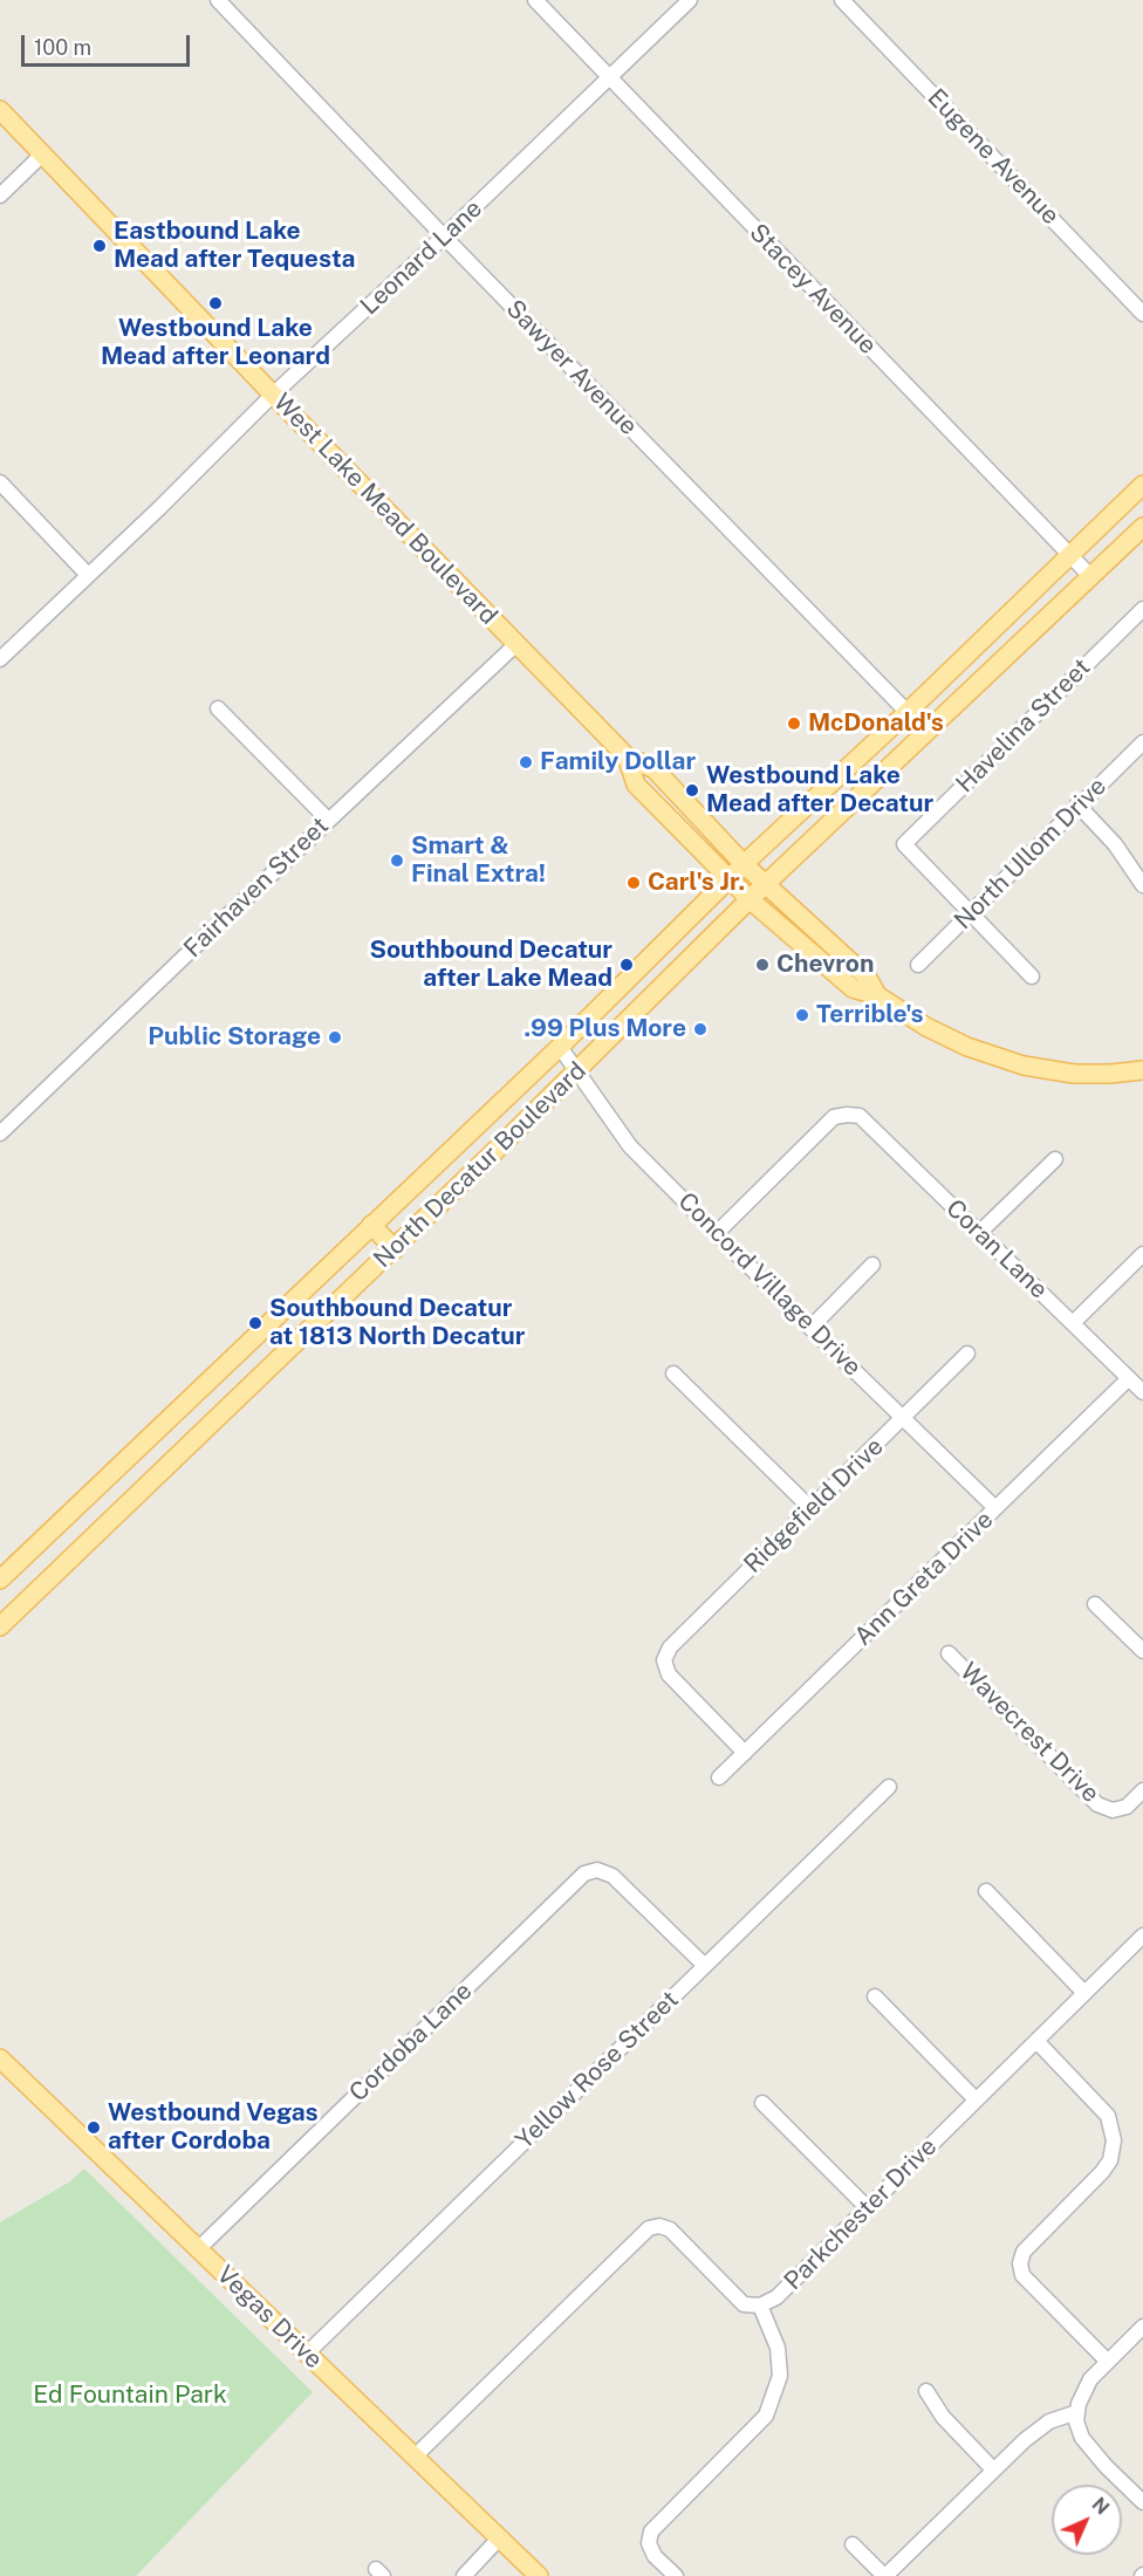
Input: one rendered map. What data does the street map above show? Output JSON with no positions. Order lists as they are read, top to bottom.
{
  "streets": {
    "main road": ["West Lake Mead Boulevard", "North Decatur Boulevard", "Vegas Drive"],
    "street": [
      "Eugene Avenue",
      "Leonard Lane",
      "Stacey Avenue",
      "Sawyer Avenue",
      "Havelina Street",
      "North Ullom Drive",
      "Fairhaven Street",
      "Coran Lane",
      "Concord Village Drive",
      "Ridgefield Drive",
      "Ann Greta Drive",
      "Wavecrest Drive",
      "Cordoba Lane",
      "Yellow Rose Street",
      "Parkchester Drive"
    ]
  },
  "crossings": [
    ["Leonard Lane", "Stacey Avenue"],
    ["Leonard Lane", "Sawyer Avenue"],
    ["Leonard Lane", "West Lake Mead Boulevard"],
    ["Stacey Avenue", "North Decatur Boulevard"],
    ["Sawyer Avenue", "North Decatur Boulevard"],
    ["West Lake Mead Boulevard", "Fairhaven Street"],
    ["West Lake Mead Boulevard", "North Decatur Boulevard"],
    ["Havelina Street", "North Ullom Drive"],
    ["North Decatur Boulevard", "Concord Village Drive"],
    ["Coran Lane", "Concord Village Drive"],
    ["Coran Lane", "Ann Greta Drive"],
    ["Concord Village Drive", "Ridgefield Drive"],
    ["Concord Village Drive", "Ann Greta Drive"],
    ["Ridgefield Drive", "Ann Greta Drive"],
    ["Cordoba Lane", "Yellow Rose Street"],
    ["Cordoba Lane", "Vegas Drive"],
    ["Yellow Rose Street", "Vegas Drive"],
    ["Parkchester Drive", "Vegas Drive"]
  ],
  "parks": ["Ed Fountain Park"],
  "places": [
    "Eastbound Lake Mead after Tequesta",
    "Westbound Lake Mead after Leonard",
    "McDonald's",
    "Family Dollar",
    "Westbound Lake Mead after Decatur",
    "Smart & Final Extra!",
    "Carl's Jr.",
    "Southbound Decatur after Lake Mead",
    "Chevron",
    "Terrible's",
    ".99 Plus More",
    "Public Storage",
    "Southbound Decatur at 1813 North Decatur",
    "Westbound Vegas after Cordoba"
  ],
  "scale_bar": "100 m",
  "north": "top right"
}
